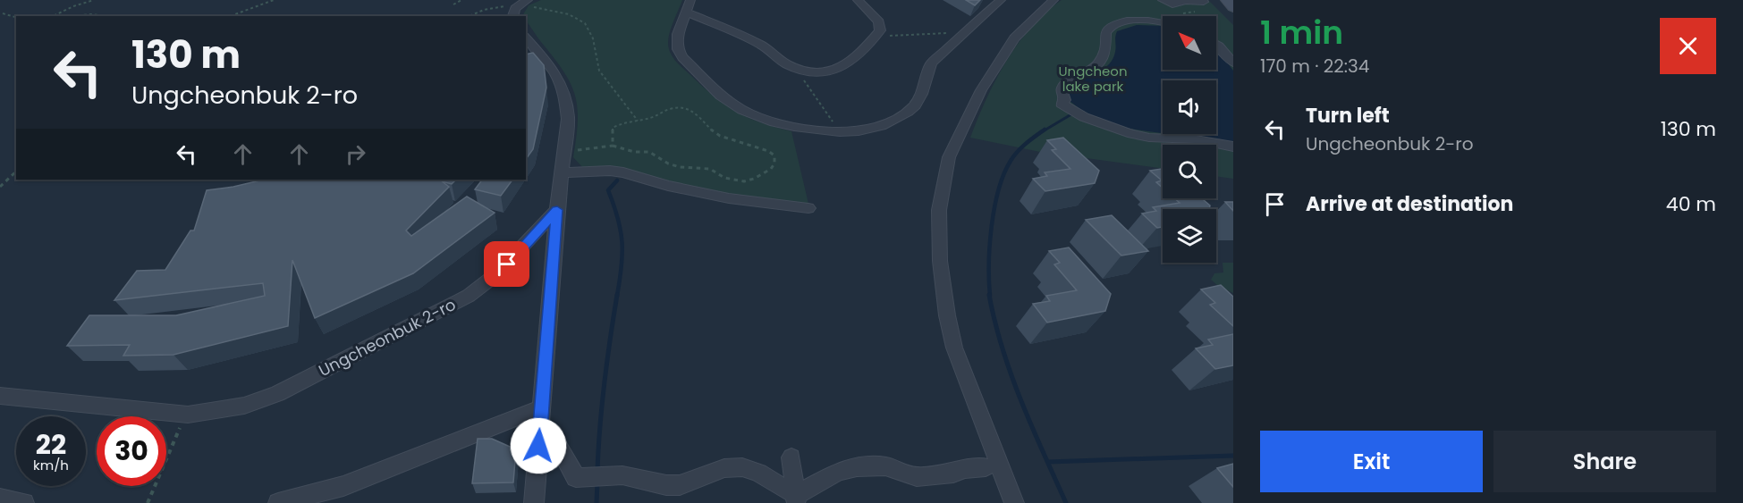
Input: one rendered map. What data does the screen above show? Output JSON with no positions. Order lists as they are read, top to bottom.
{
  "streets": {
    "street": ["Ungcheonbuk 2-ro"]
  },
  "parks": ["Ungcheon lake park"],
  "north": "top left",
  "page": {
    "heading": ["1 min", "170 m · 22:34"],
    "turn": ["130 m", "Ungcheonbuk 2-ro"],
    "list": [
      {
        "name": "Turn left",
        "note": "Ungcheonbuk 2-ro",
        "value": "130 m"
      },
      {
        "name": "Arrive at destination",
        "value": "40 m"
      }
    ],
    "speed": "22 km/h",
    "limit": "30",
    "buttons": ["Exit", "Share"]
  }
}
